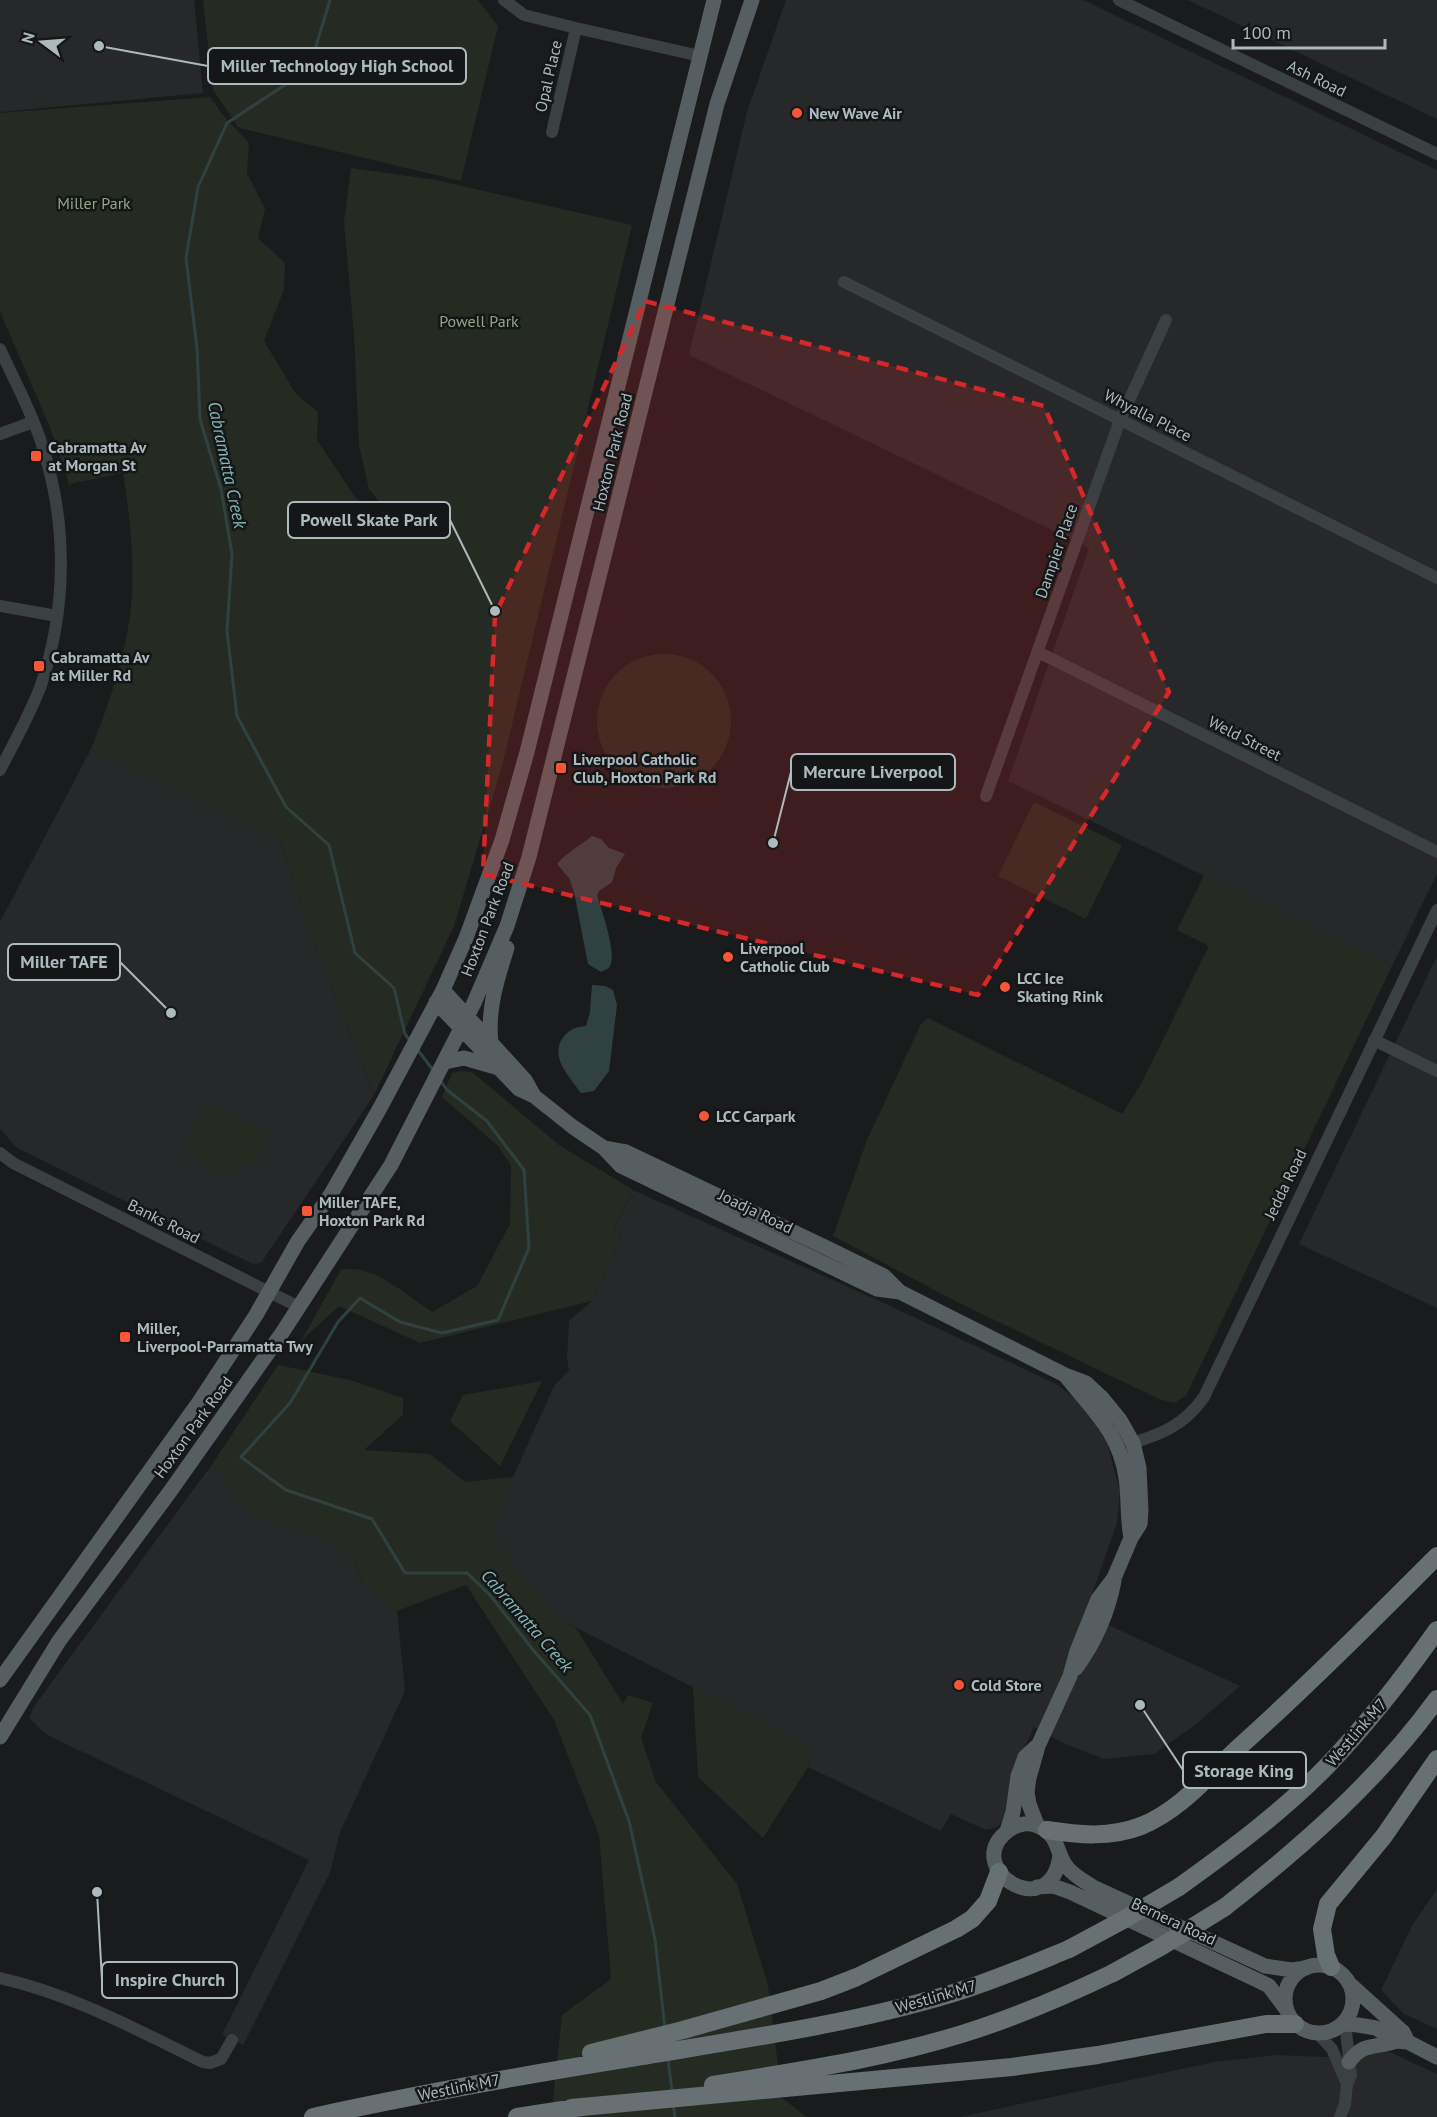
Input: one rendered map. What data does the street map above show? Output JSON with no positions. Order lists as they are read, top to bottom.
{
  "streets": {
    "highway": ["Westlink M7"],
    "main road": ["Hoxton Park Road", "Joadja Road", "Bernera Road"],
    "street": [
      "Opal Place",
      "Ash Road",
      "Whyalla Place",
      "Dampier Place",
      "Weld Street",
      "Jedda Road",
      "Banks Road"
    ]
  },
  "crossings": [
    ["Whyalla Place", "Dampier Place"],
    ["Hoxton Park Road", "Joadja Road"],
    ["Hoxton Park Road", "Banks Road"],
    ["Dampier Place", "Weld Street"],
    ["Jedda Road", "Joadja Road"]
  ],
  "water": ["Cabramatta Creek"],
  "parks": ["Miller Park", "Powell Park"],
  "places": {
    "other": [
      "Miller Technology High School",
      "New Wave Air",
      "Powell Skate Park",
      "Mercure Liverpool",
      "Liverpool Catholic Club",
      "LCC Ice Skating Rink",
      "Miller TAFE",
      "LCC Carpark",
      "Cold Store",
      "Storage King",
      "Inspire Church"
    ],
    "transit": [
      "Cabramatta Av at Morgan St",
      "Cabramatta Av at Miller Rd",
      "Liverpool Catholic Club, Hoxton Park Rd",
      "Miller TAFE, Hoxton Park Rd",
      "Miller, Liverpool-Parramatta Twy"
    ]
  },
  "scale_bar": "100 m",
  "north": "left"
}
